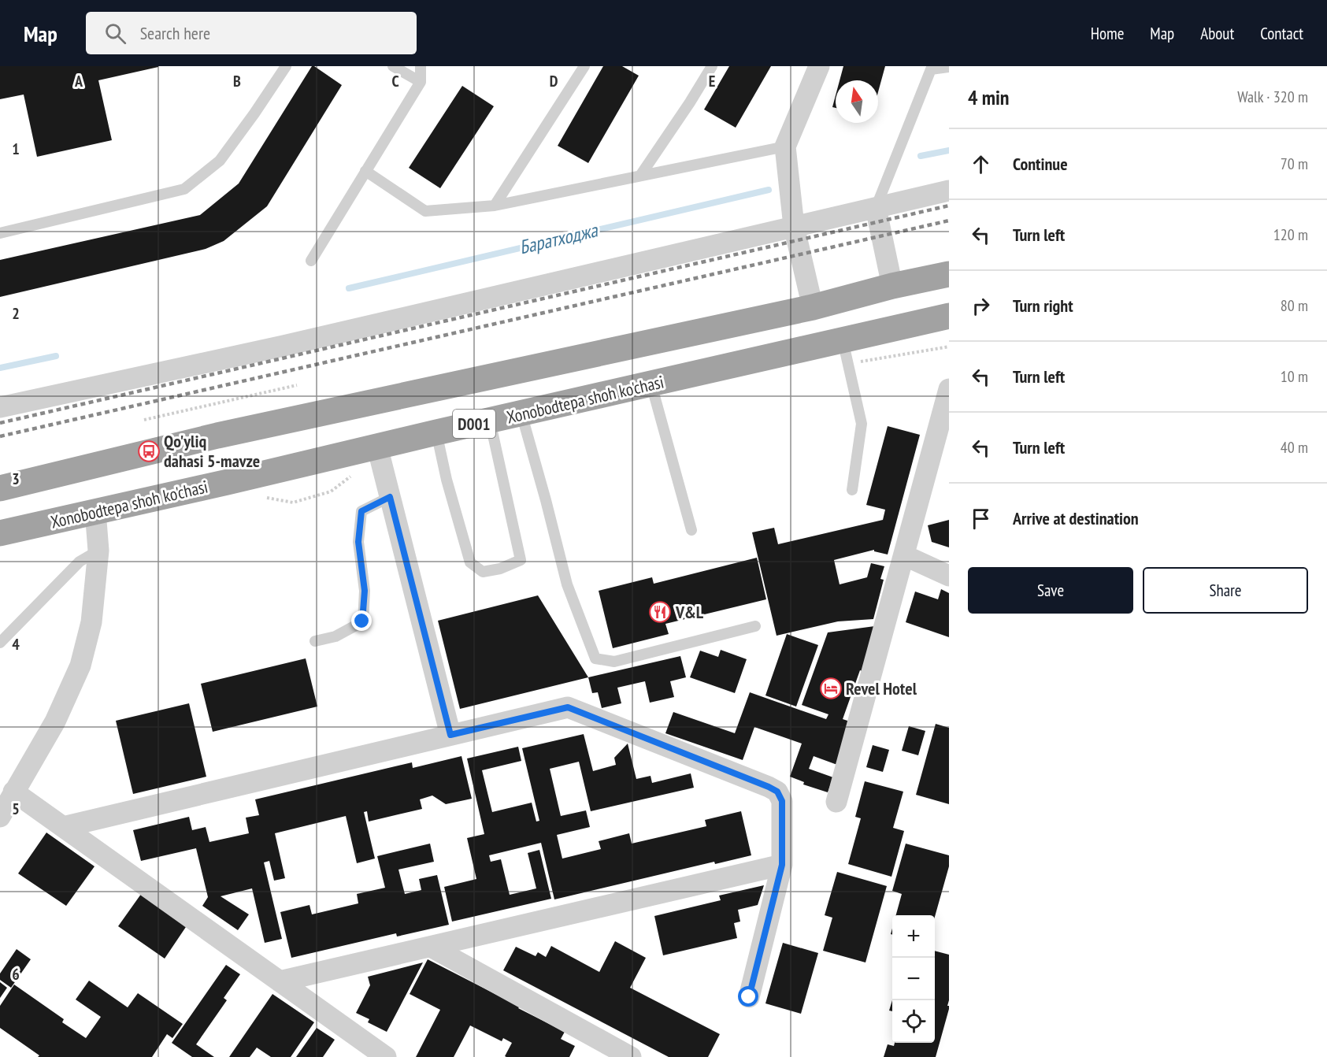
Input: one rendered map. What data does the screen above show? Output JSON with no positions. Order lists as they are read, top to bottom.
{
  "streets": {
    "highway": ["Xonobodtepa shoh ko'chasi", "D001"]
  },
  "water": ["Баратходжа"],
  "places": {
    "bus stop": ["Qo'yliq dahasi 5-mavze"],
    "restaurant": ["V&L"],
    "hotel": ["Revel Hotel"]
  },
  "north": "top",
  "page": {
    "header": "Map",
    "search": "Search here",
    "nav": [
      "Home",
      "Map",
      "About",
      "Contact"
    ],
    "heading": ["4 min", "Walk · 320 m"],
    "list": [
      ["Continue", "70 m"],
      ["Turn left", "120 m"],
      ["Turn right", "80 m"],
      ["Turn left", "10 m"],
      ["Turn left", "40 m"],
      "Arrive at destination"
    ],
    "buttons": ["Save", "Share"],
    "map_buttons": ["+", "−"]
  },
  "grid": {
    "columns": [
      "A",
      "B",
      "C",
      "D",
      "E"
    ],
    "rows": [
      "1",
      "2",
      "3",
      "4",
      "5",
      "6"
    ]
  }
}
